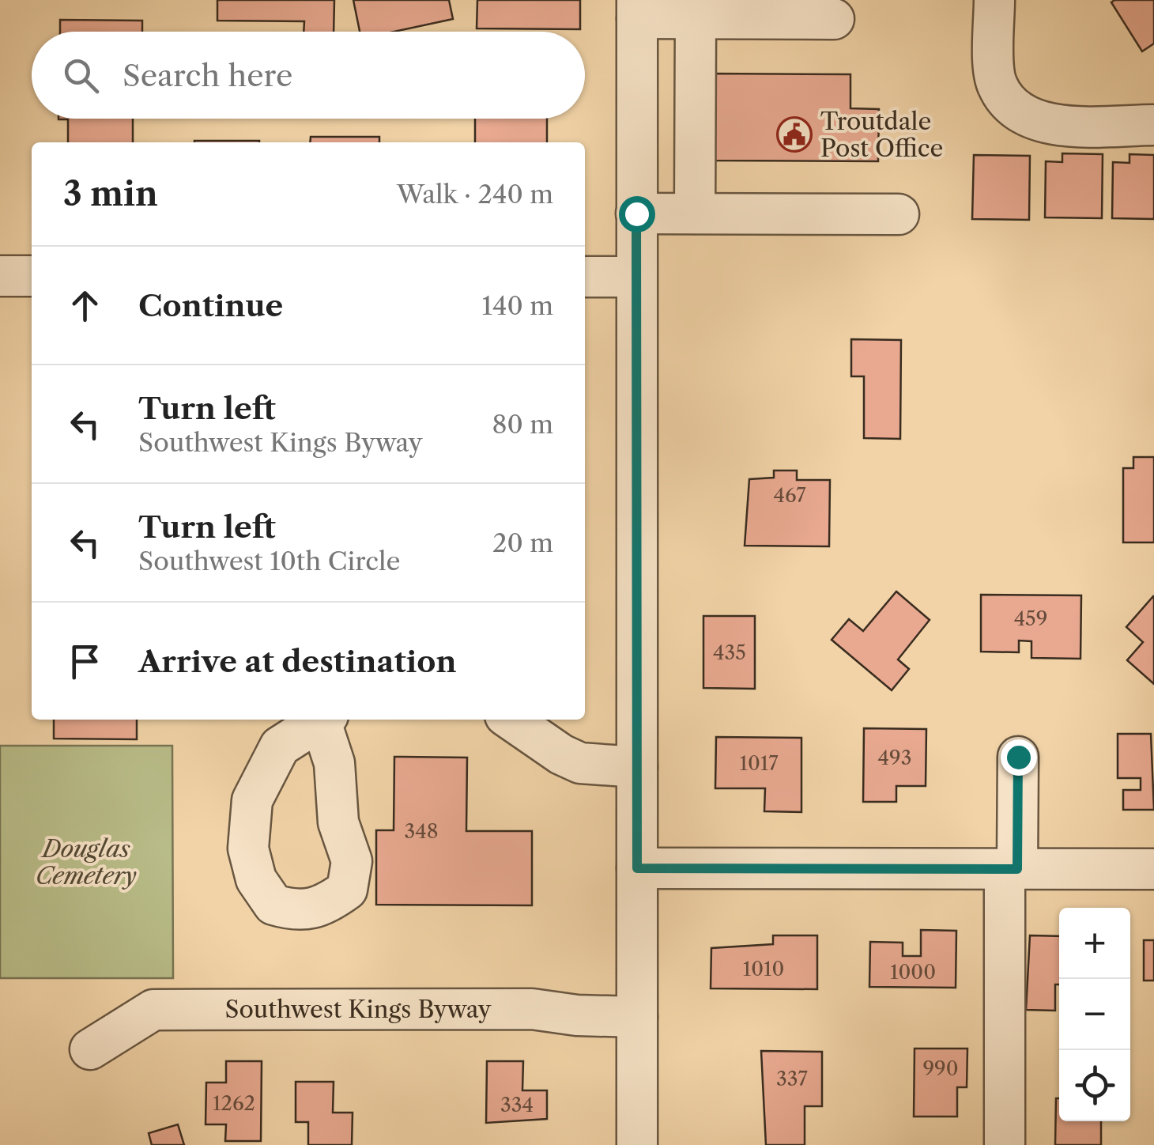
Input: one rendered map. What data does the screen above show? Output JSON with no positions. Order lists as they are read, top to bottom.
{
  "streets": {
    "street": ["Southwest Kings Byway"]
  },
  "parks": ["Douglas Cemetery"],
  "places": {
    "public building": ["Troutdale Post Office"]
  },
  "house_numbers": [
    "467",
    "459",
    "435",
    "493",
    "1017",
    "348",
    "1010",
    "1000",
    "990",
    "337",
    "1262",
    "334"
  ],
  "page": {
    "search": "Search here",
    "heading": ["3 min", "Walk · 240 m"],
    "list": [
      ["Continue", "140 m"],
      ["Turn left", "Southwest Kings Byway", "80 m"],
      ["Turn left", "Southwest 10th Circle", "20 m"],
      "Arrive at destination"
    ],
    "map_buttons": ["+", "−"]
  }
}
